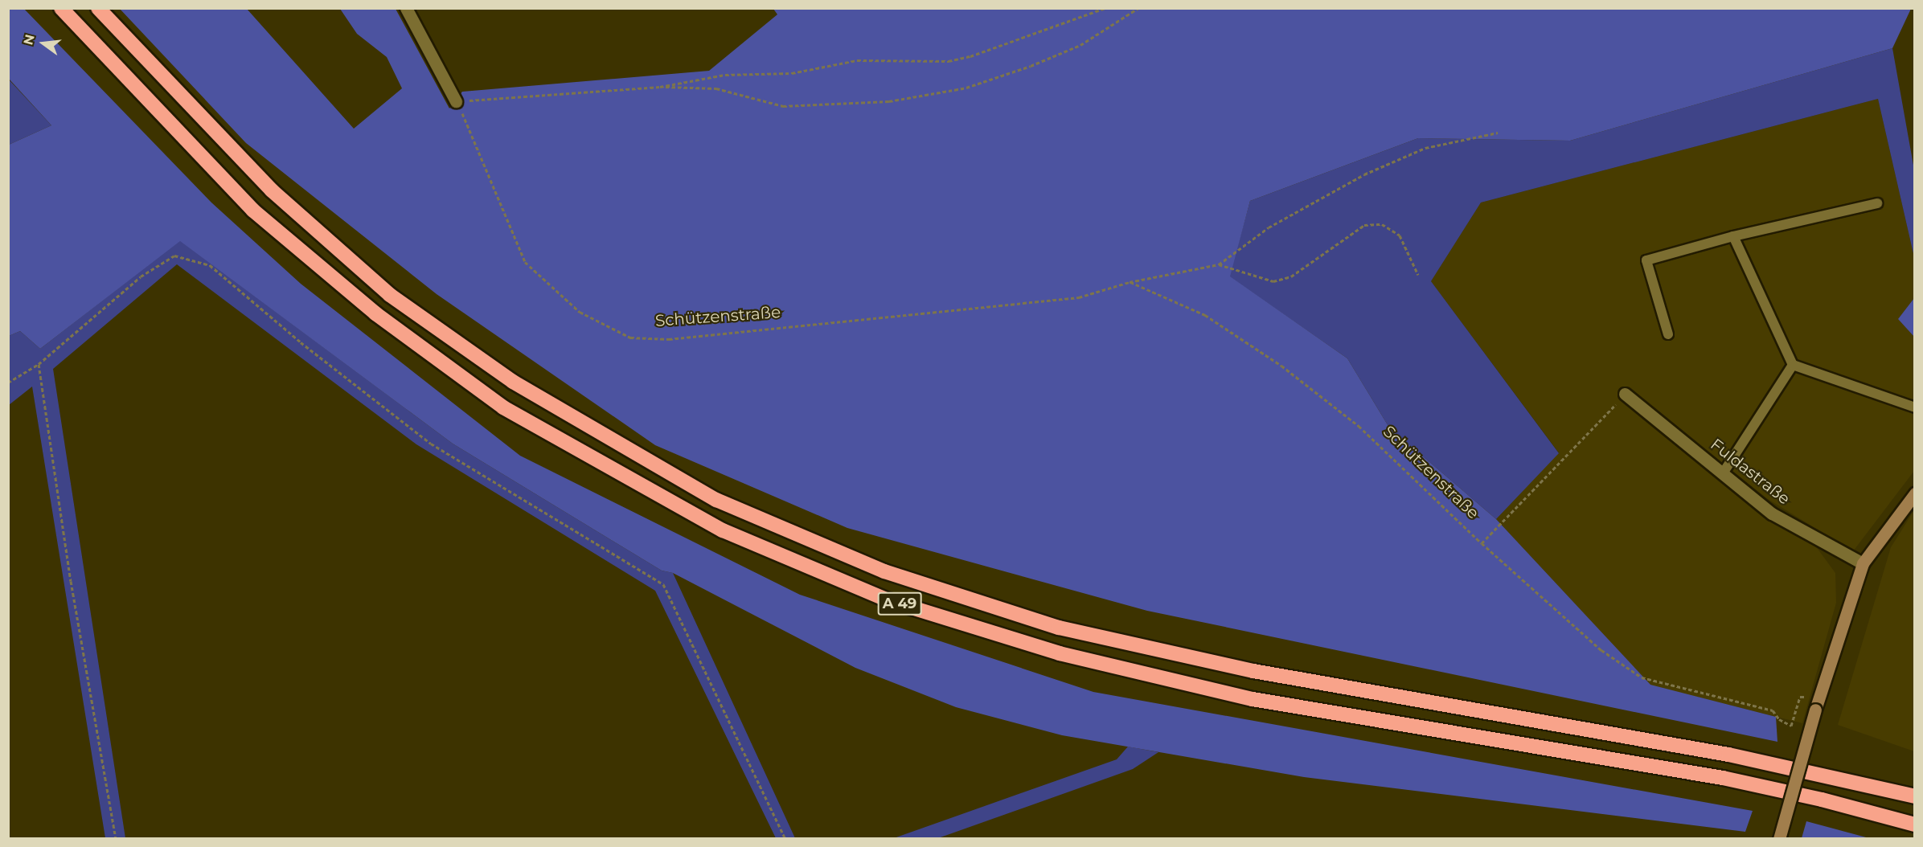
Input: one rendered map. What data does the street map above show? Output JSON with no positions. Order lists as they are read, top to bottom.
{
  "streets": {
    "highway": ["A 49"],
    "street": ["Fuldastraße"],
    "path": ["Schützenstraße"]
  },
  "north": "left"
}
